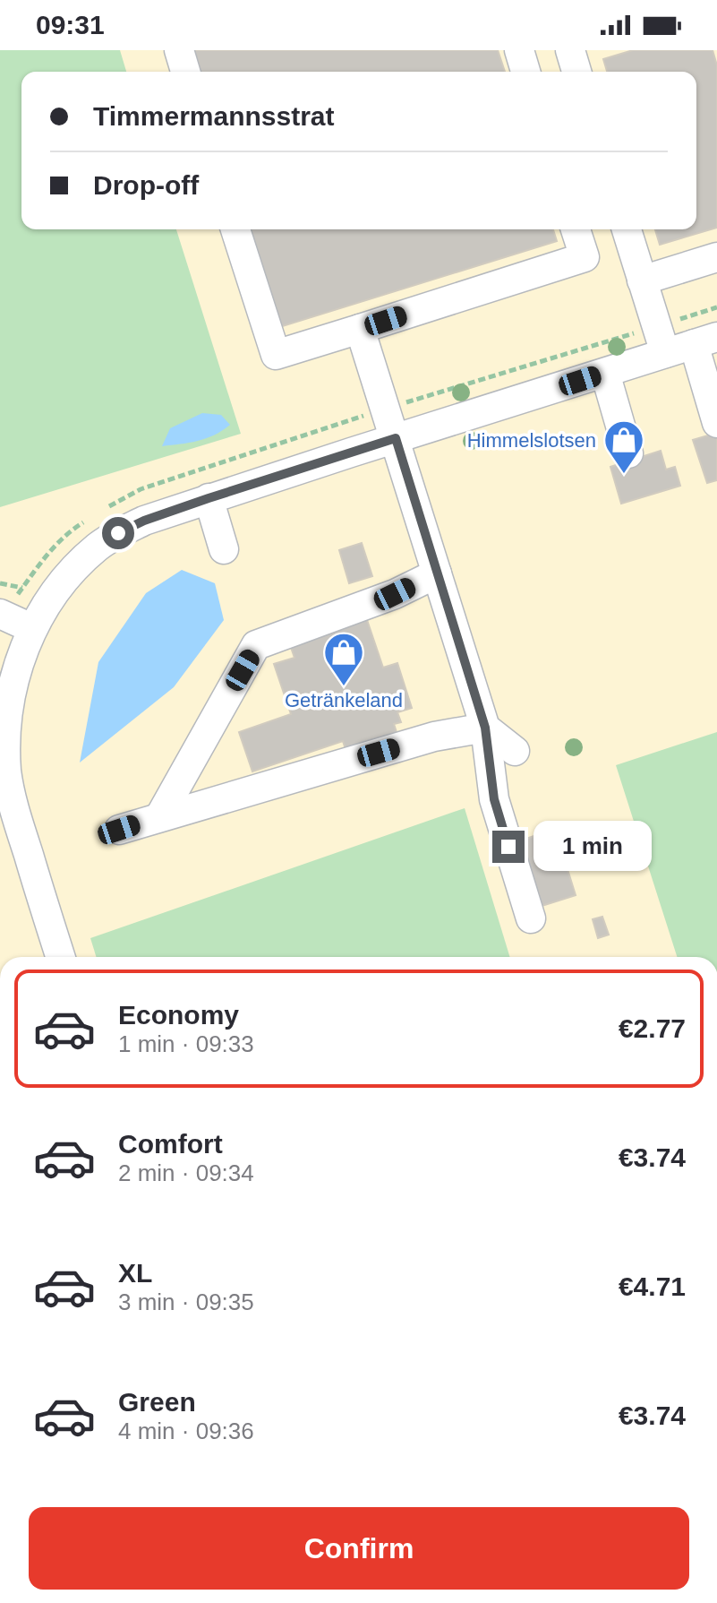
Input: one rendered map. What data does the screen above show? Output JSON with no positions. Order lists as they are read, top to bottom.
{
  "places": {
    "shop": ["Himmelslotsen", "Getränkeland"]
  },
  "page": {
    "status": "09:31",
    "banner": ["Timmermannsstrat", "Drop-off"],
    "bubble": "1 min",
    "list": [
      {
        "name": "Economy",
        "note": "1 min · 09:33",
        "value": "€2.77"
      },
      {
        "name": "Comfort",
        "note": "2 min · 09:34",
        "value": "€3.74"
      },
      {
        "name": "XL",
        "note": "3 min · 09:35",
        "value": "€4.71"
      },
      {
        "name": "Green",
        "note": "4 min · 09:36",
        "value": "€3.74"
      }
    ],
    "buttons": "Confirm"
  }
}
